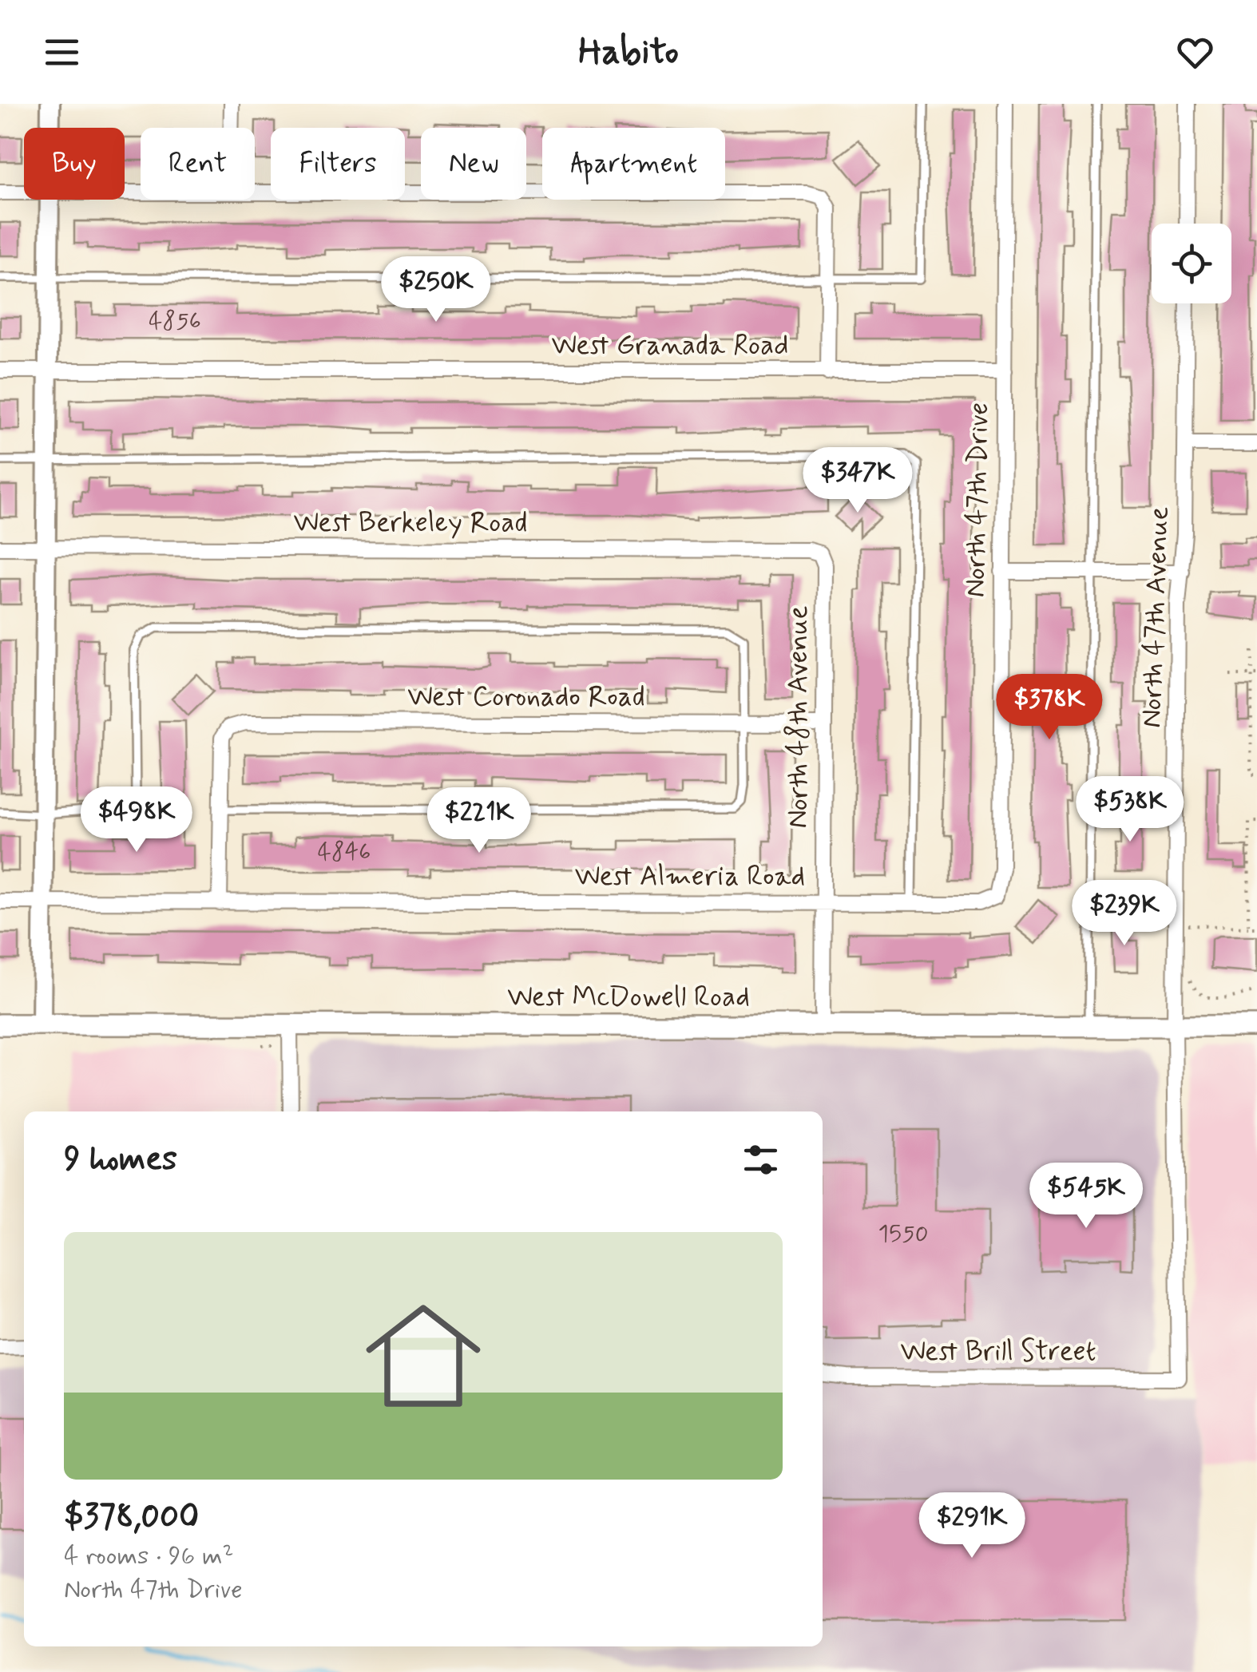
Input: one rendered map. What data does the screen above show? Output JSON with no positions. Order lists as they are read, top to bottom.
{
  "streets": {
    "main road": ["West McDowell Road"],
    "street": [
      "West Granada Road",
      "North 47th Drive",
      "West Berkeley Road",
      "North 47th Avenue",
      "West Coronado Road",
      "North 48th Avenue",
      "West Almeria Road",
      "West Brill Street"
    ]
  },
  "crossings": [
    ["West Granada Road", "North 47th Drive"],
    ["North 47th Drive", "West Almeria Road"],
    ["West Berkeley Road", "North 48th Avenue"],
    ["North 47th Avenue", "West McDowell Road"],
    ["North 47th Avenue", "West Brill Street"],
    ["West Coronado Road", "North 48th Avenue"],
    ["North 48th Avenue", "West Almeria Road"],
    ["North 48th Avenue", "West McDowell Road"]
  ],
  "house_numbers": ["4856", "4846", "1550"],
  "page": {
    "header": "Habito",
    "chip": [
      "Buy",
      "Rent",
      "Filters",
      "New",
      "Apartment"
    ],
    "price": [
      "$250K",
      "$347K",
      "$378K",
      "$538K",
      "$498K",
      "$221K",
      "$239K",
      "$545K",
      "$291K"
    ],
    "heading": "9 homes",
    "list": [
      {
        "name": "$378,000",
        "note": "4 rooms · 96 m² · North 47th Drive"
      }
    ]
  }
}
